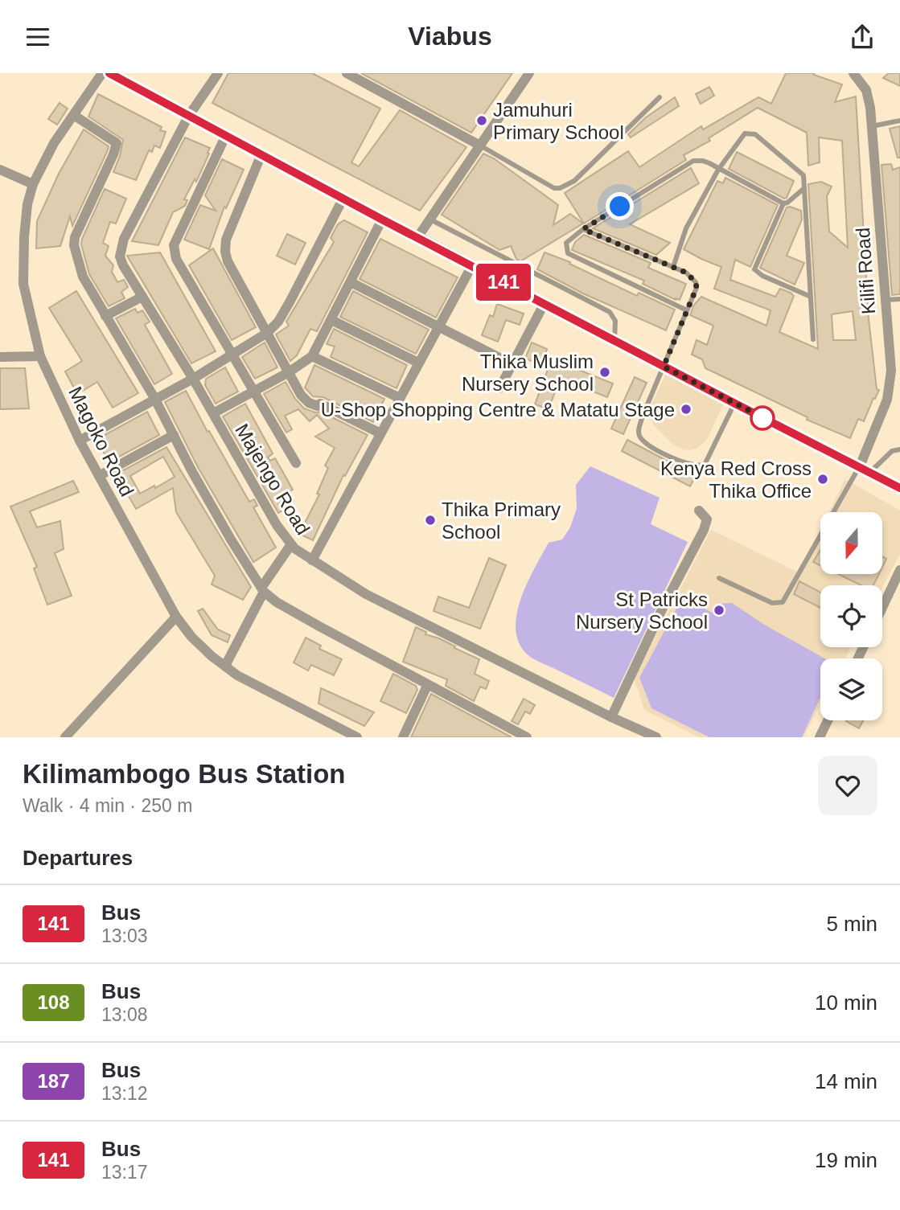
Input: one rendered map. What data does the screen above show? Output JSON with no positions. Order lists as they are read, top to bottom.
{
  "streets": {
    "street": ["Kilifi Road", "Magoko Road", "Majengo Road"]
  },
  "places": [
    "Jamuhuri Primary School",
    "Thika Muslim Nursery School",
    "U-Shop Shopping Centre & Matatu Stage",
    "Kenya Red Cross Thika Office",
    "Thika Primary School",
    "St Patricks Nursery School"
  ],
  "lines": ["bus line 141"],
  "north": "bottom",
  "page": {
    "header": "Viabus",
    "on_map": "141",
    "heading": [
      ["Kilimambogo Bus Station", "Walk · 4 min · 250 m"],
      "Departures"
    ],
    "list": [
      {
        "mark": "141",
        "name": "Bus",
        "note": "13:03",
        "value": "5 min"
      },
      {
        "mark": "108",
        "name": "Bus",
        "note": "13:08",
        "value": "10 min"
      },
      {
        "mark": "187",
        "name": "Bus",
        "note": "13:12",
        "value": "14 min"
      },
      {
        "mark": "141",
        "name": "Bus",
        "note": "13:17",
        "value": "19 min"
      }
    ]
  }
}
